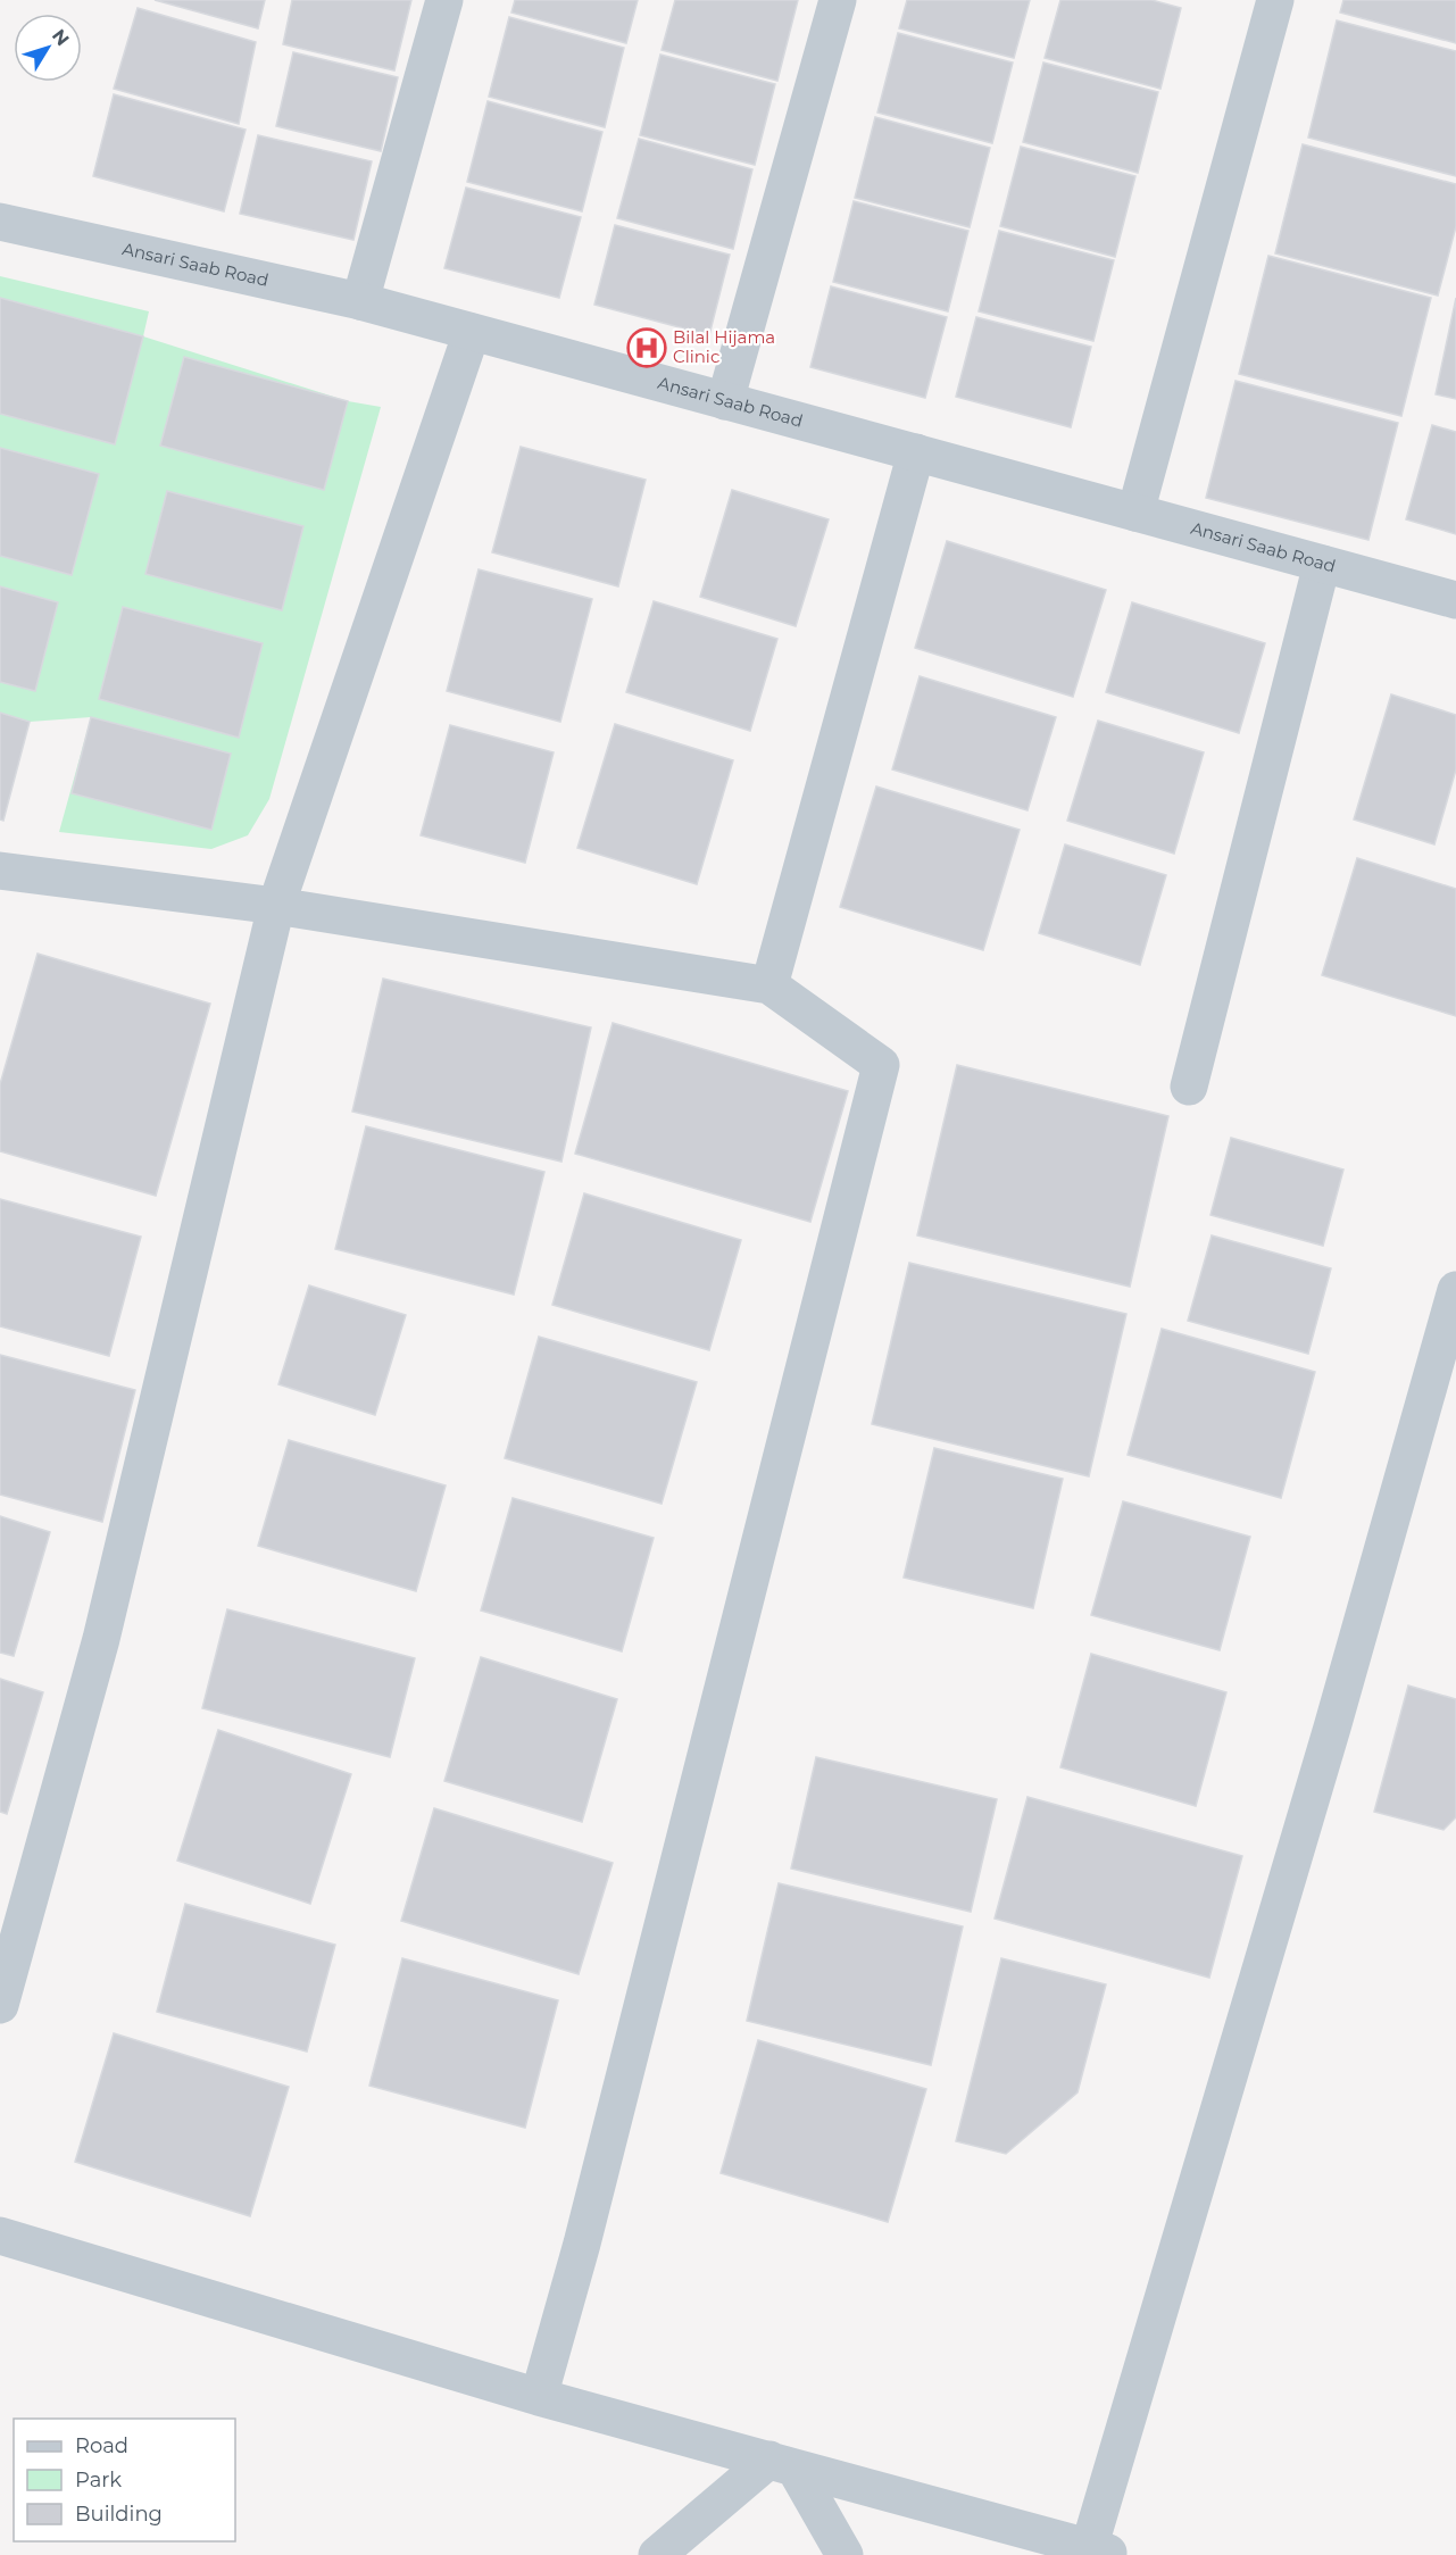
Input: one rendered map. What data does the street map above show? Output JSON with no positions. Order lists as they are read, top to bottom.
{
  "streets": {
    "street": ["Ansari Saab Road"]
  },
  "places": {
    "hospital": ["Bilal Hijama Clinic"]
  },
  "legend": ["Road", "Park", "Building"],
  "north": "top right"
}
